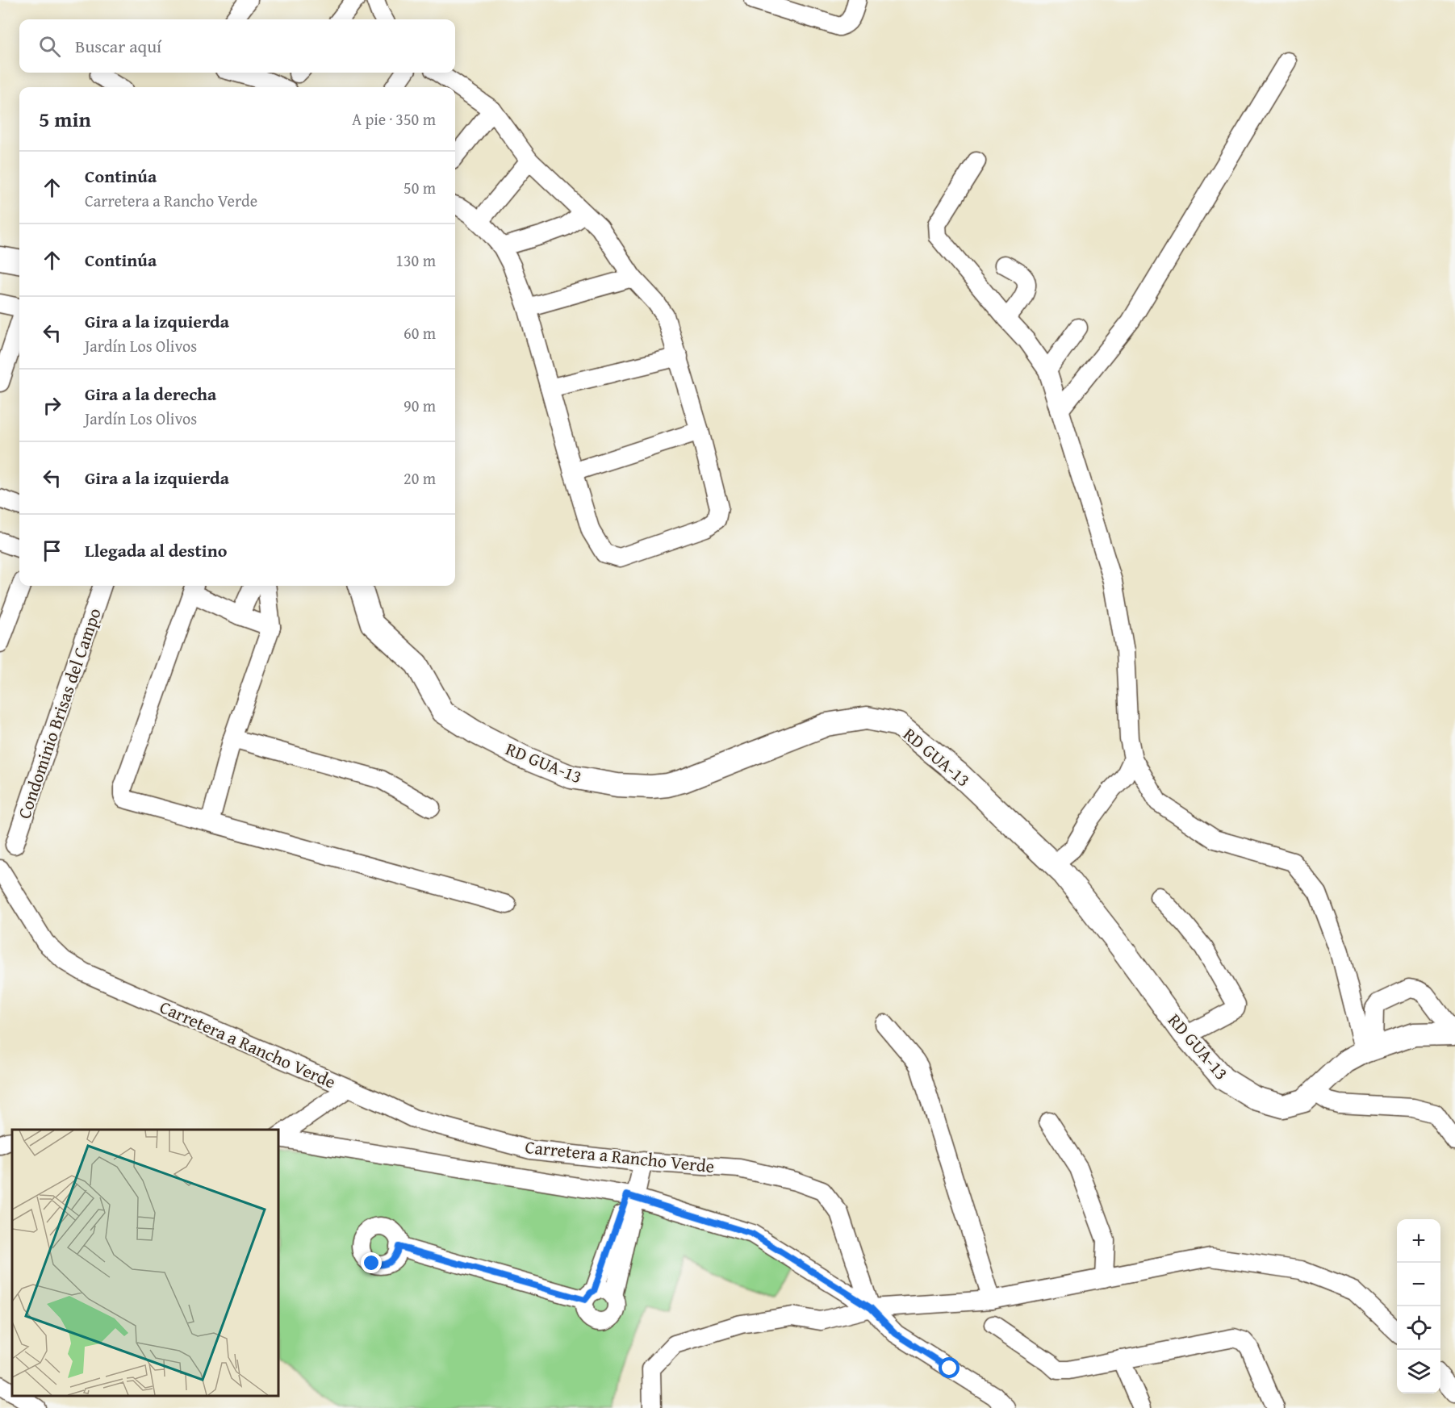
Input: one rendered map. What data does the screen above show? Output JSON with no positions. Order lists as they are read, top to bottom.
{
  "streets": {
    "main road": ["RD GUA-13"],
    "street": ["Condominio Brisas del Campo", "Carretera a Rancho Verde"]
  },
  "page": {
    "search": "Buscar aquí",
    "heading": ["5 min", "A pie · 350 m"],
    "list": [
      ["Continúa", "Carretera a Rancho Verde", "50 m"],
      ["Continúa", "130 m"],
      ["Gira a la izquierda", "Jardín Los Olivos", "60 m"],
      ["Gira a la derecha", "Jardín Los Olivos", "90 m"],
      ["Gira a la izquierda", "20 m"],
      "Llegada al destino"
    ],
    "map_buttons": ["+", "−"]
  }
}
